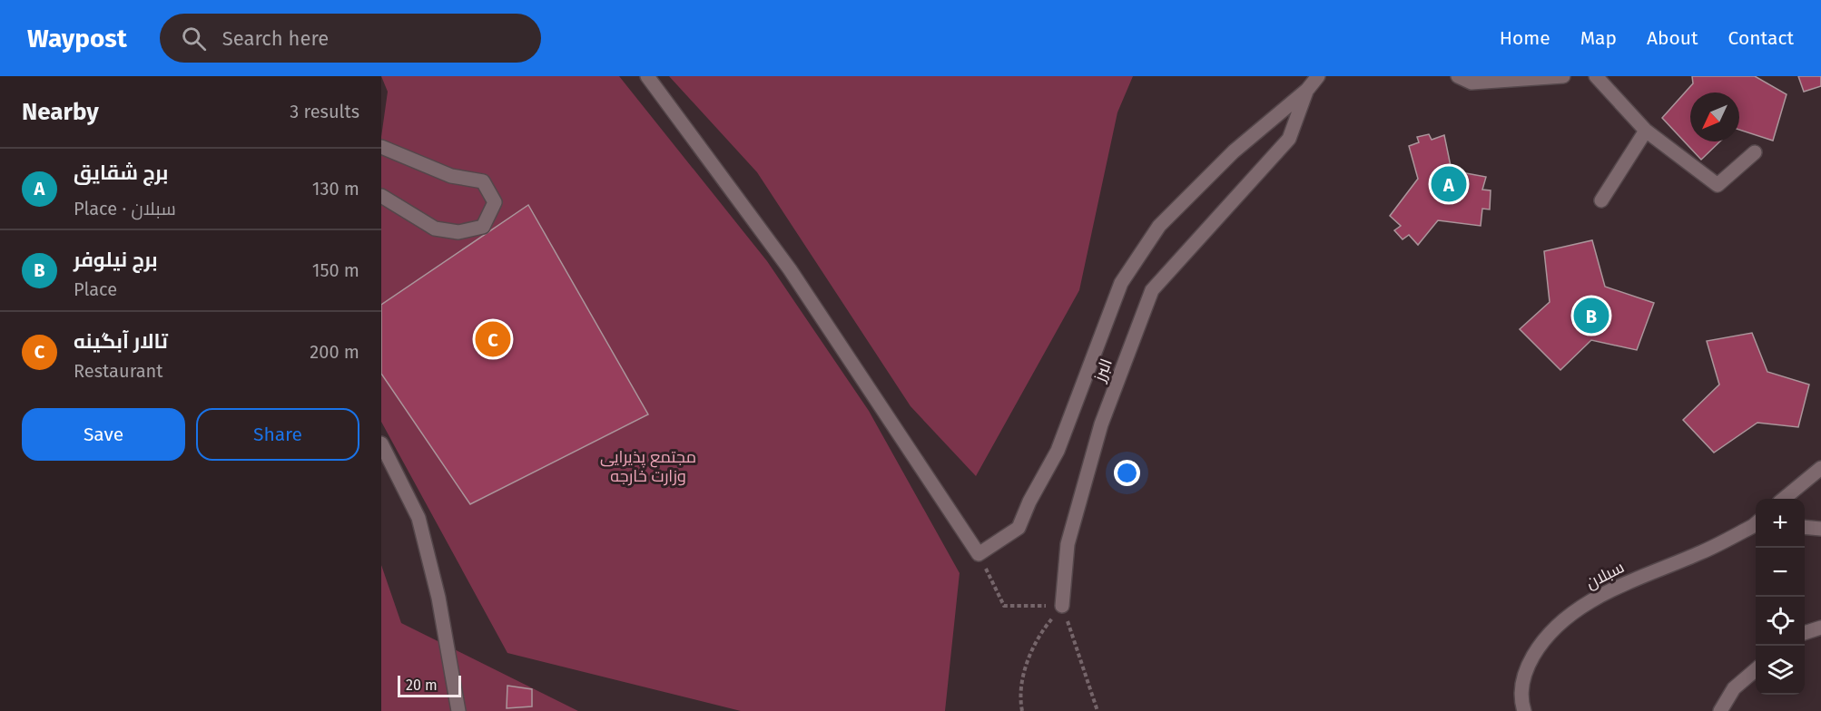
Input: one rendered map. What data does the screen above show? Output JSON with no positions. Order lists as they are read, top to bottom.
{
  "streets": {
    "street": ["البرز", "سبلان"]
  },
  "parks": ["مجتمع پذیرایی وزارت خارجه"],
  "scale_bar": "20 m",
  "north": "bottom left",
  "page": {
    "header": "Waypost",
    "search": "Search here",
    "nav": [
      "Home",
      "Map",
      "About",
      "Contact"
    ],
    "heading": ["Nearby", "3 results"],
    "list": [
      {
        "mark": "A",
        "name": "برج شقایق",
        "note": "Place · سبلان",
        "value": "130 m"
      },
      {
        "mark": "B",
        "name": "برج نیلوفر",
        "note": "Place",
        "value": "150 m"
      },
      {
        "mark": "C",
        "name": "تالار آبگینه",
        "note": "Restaurant",
        "value": "200 m"
      }
    ],
    "pins": ["A", "B", "C"],
    "buttons": ["Save", "Share"],
    "map_buttons": ["+", "−"],
    "scale": "20 m"
  }
}
